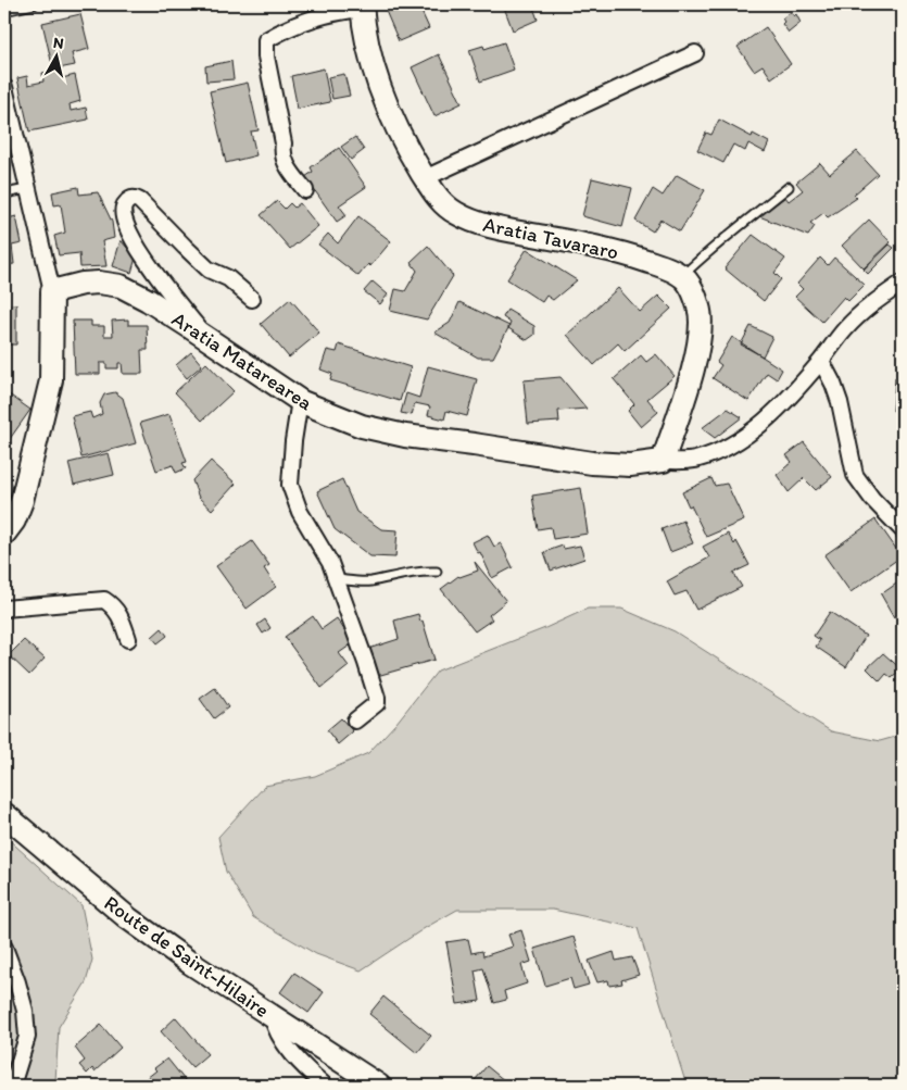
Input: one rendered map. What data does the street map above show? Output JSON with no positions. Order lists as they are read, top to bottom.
{
  "streets": {
    "main road": ["Aratia Tavararo", "Aratia Matarearea", "Route de Saint-Hilaire"]
  },
  "north": "top"
}
